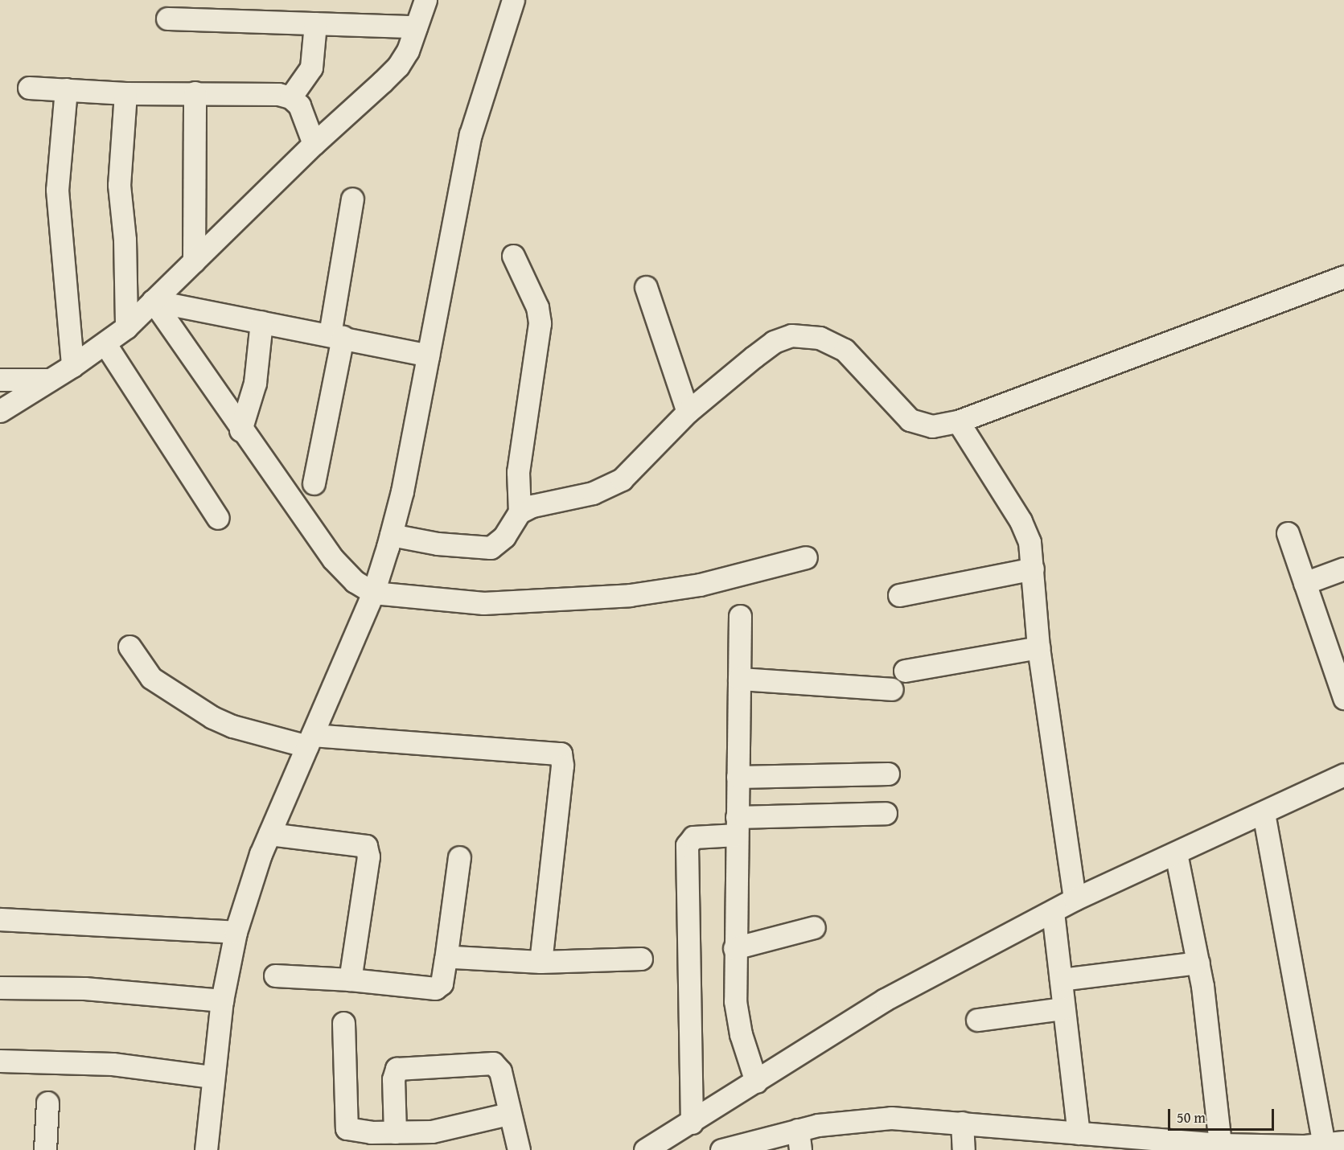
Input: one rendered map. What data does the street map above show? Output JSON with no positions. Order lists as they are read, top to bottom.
{
  "scale_bar": "50 m"
}
